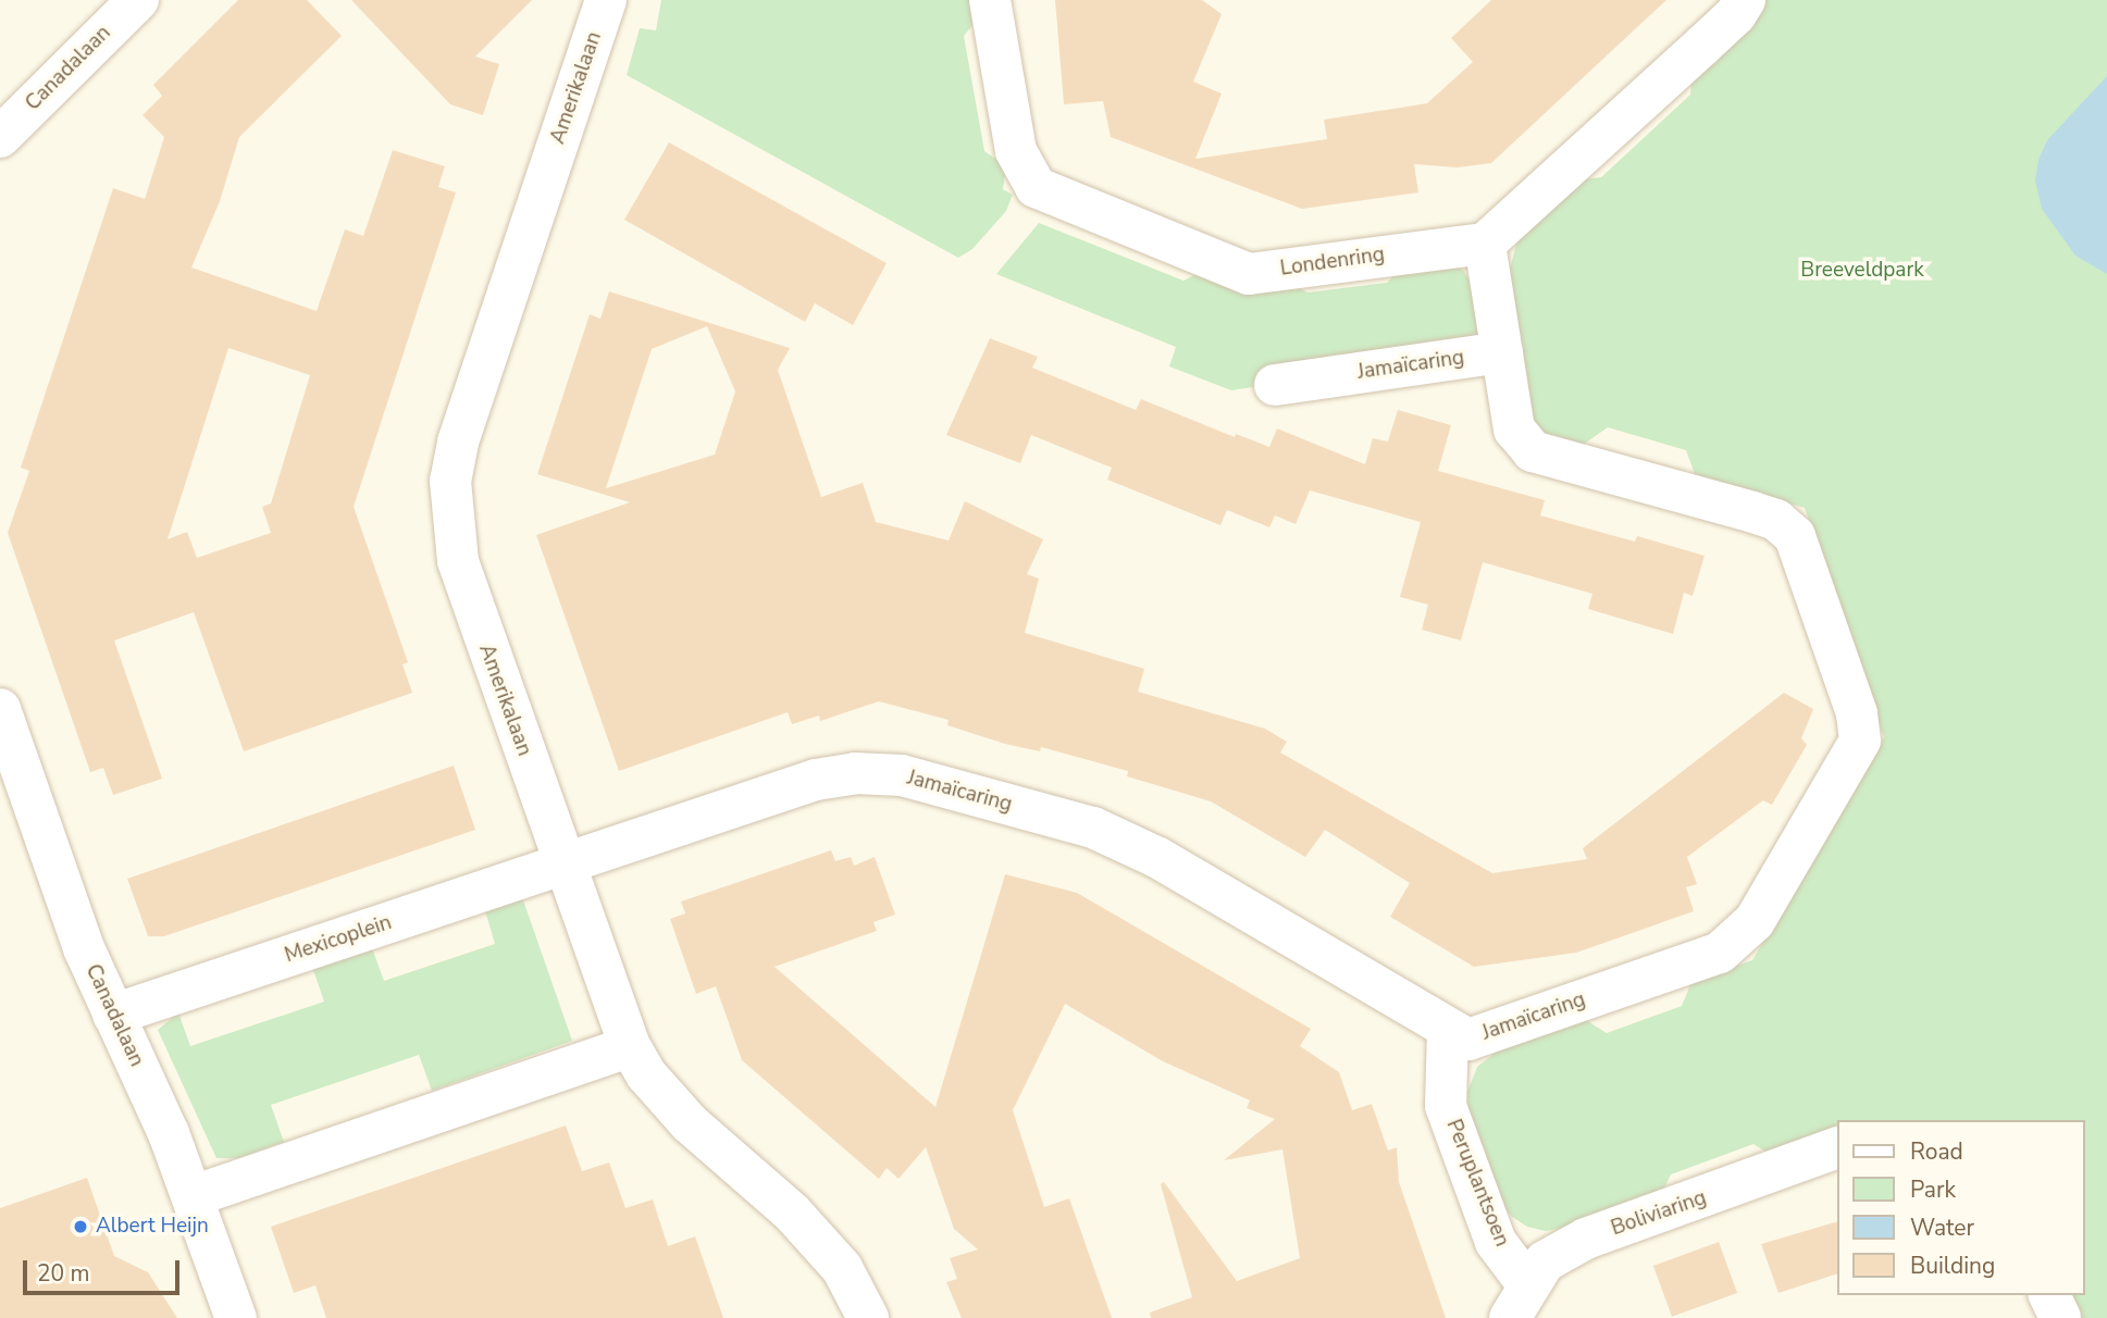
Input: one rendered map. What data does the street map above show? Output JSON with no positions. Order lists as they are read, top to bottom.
{
  "streets": {
    "street": [
      "Canadalaan",
      "Amerikalaan",
      "Londenring",
      "Jamaïcaring",
      "Mexicoplein",
      "Peruplantsoen",
      "Boliviaring"
    ]
  },
  "crossings": [
    ["Canadalaan", "Mexicoplein"],
    ["Amerikalaan", "Jamaïcaring"],
    ["Amerikalaan", "Mexicoplein"],
    ["Londenring", "Jamaïcaring"],
    ["Jamaïcaring", "Mexicoplein"],
    ["Jamaïcaring", "Peruplantsoen"],
    ["Peruplantsoen", "Boliviaring"]
  ],
  "parks": ["Breeveldpark"],
  "places": ["Albert Heijn"],
  "legend": [
    "Road",
    "Park",
    "Water",
    "Building"
  ],
  "scale_bar": "20 m"
}
